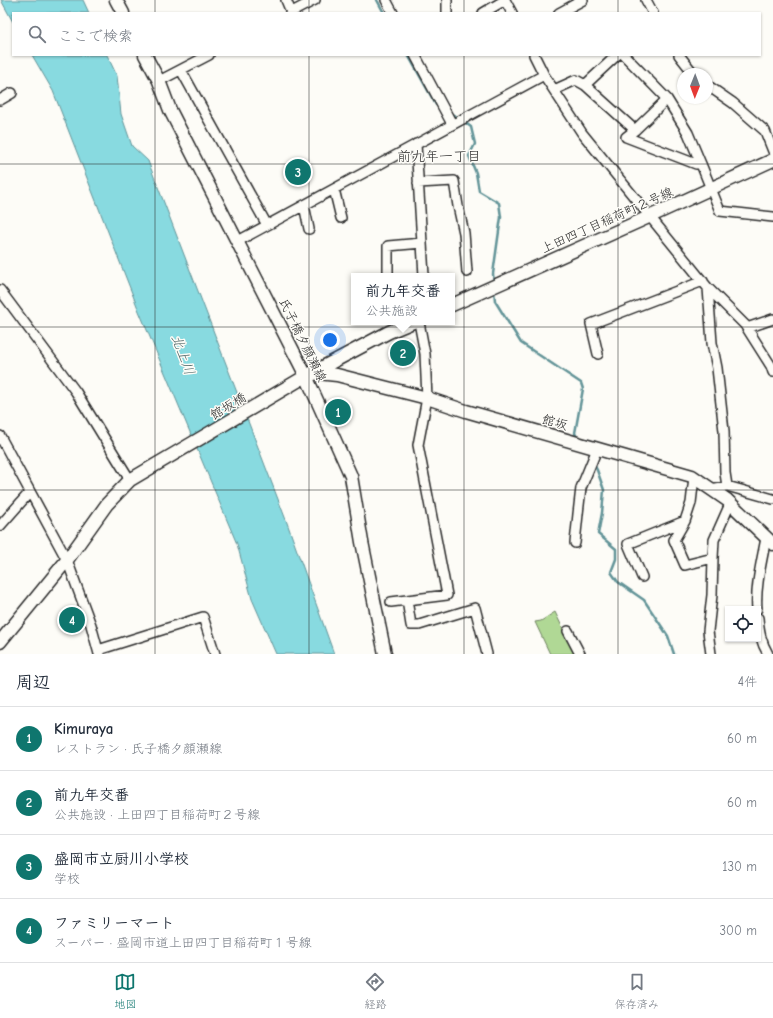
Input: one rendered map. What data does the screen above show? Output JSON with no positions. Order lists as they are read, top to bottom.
{
  "streets": {
    "main road": [
      "上田四丁目稲荷町２号線",
      "氏子橋夕顔瀬線",
      "館坂橋",
      "館坂"
    ]
  },
  "crossings": [
    ["氏子橋夕顔瀬線", "館坂橋"],
    ["氏子橋夕顔瀬線", "館坂"],
    ["館坂橋", "館坂"]
  ],
  "districts": ["前九年一丁目"],
  "water": ["北上川"],
  "north": "bottom",
  "page": {
    "search": "ここで検索",
    "pins": [
      "3",
      "2",
      "1",
      "4"
    ],
    "popup": ["前九年交番", "公共施設"],
    "heading": ["周辺", "4件"],
    "list": [
      {
        "mark": "1",
        "name": "Kimuraya",
        "note": "レストラン · 氏子橋夕顔瀬線",
        "value": "60 m"
      },
      {
        "mark": "2",
        "name": "前九年交番",
        "note": "公共施設 · 上田四丁目稲荷町２号線",
        "value": "60 m"
      },
      {
        "mark": "3",
        "name": "盛岡市立厨川小学校",
        "note": "学校",
        "value": "130 m"
      },
      {
        "mark": "4",
        "name": "ファミリーマート",
        "note": "スーパー · 盛岡市道上田四丁目稲荷町１号線",
        "value": "300 m"
      }
    ],
    "nav": ["地図", "経路", "保存済み"]
  }
}
